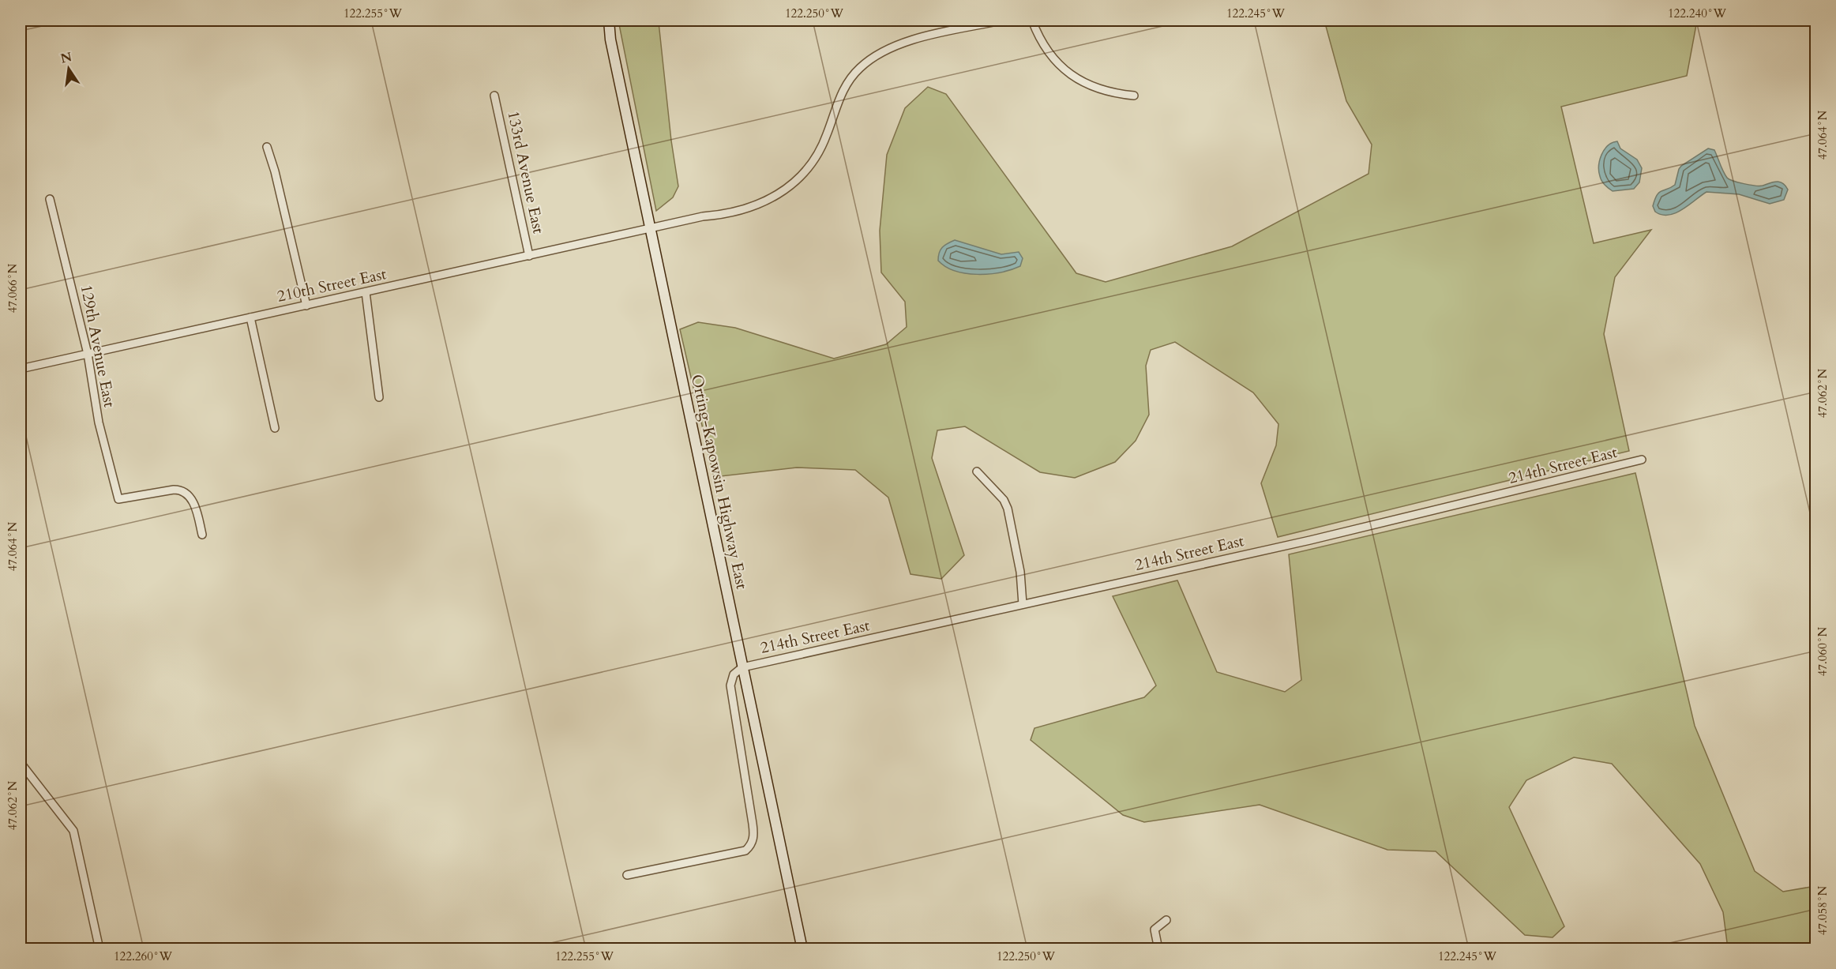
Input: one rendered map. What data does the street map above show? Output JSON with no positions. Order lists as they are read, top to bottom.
{
  "streets": {
    "main road": ["Orting-Kapowsin Highway East"],
    "street": [
      "133rd Avenue East",
      "210th Street East",
      "129th Avenue East",
      "214th Street East"
    ]
  },
  "crossings": [
    ["133rd Avenue East", "210th Street East"],
    ["210th Street East", "129th Avenue East"],
    ["210th Street East", "Orting-Kapowsin Highway East"],
    ["214th Street East", "Orting-Kapowsin Highway East"]
  ],
  "north": "top",
  "coordinates": [
    "122.255°W",
    "122.250°W",
    "122.245°W",
    "122.240°W",
    "47.064°N",
    "47.066°N",
    "47.062°N",
    "47.060°N",
    "47.058°N",
    "122.260°W"
  ]
}
